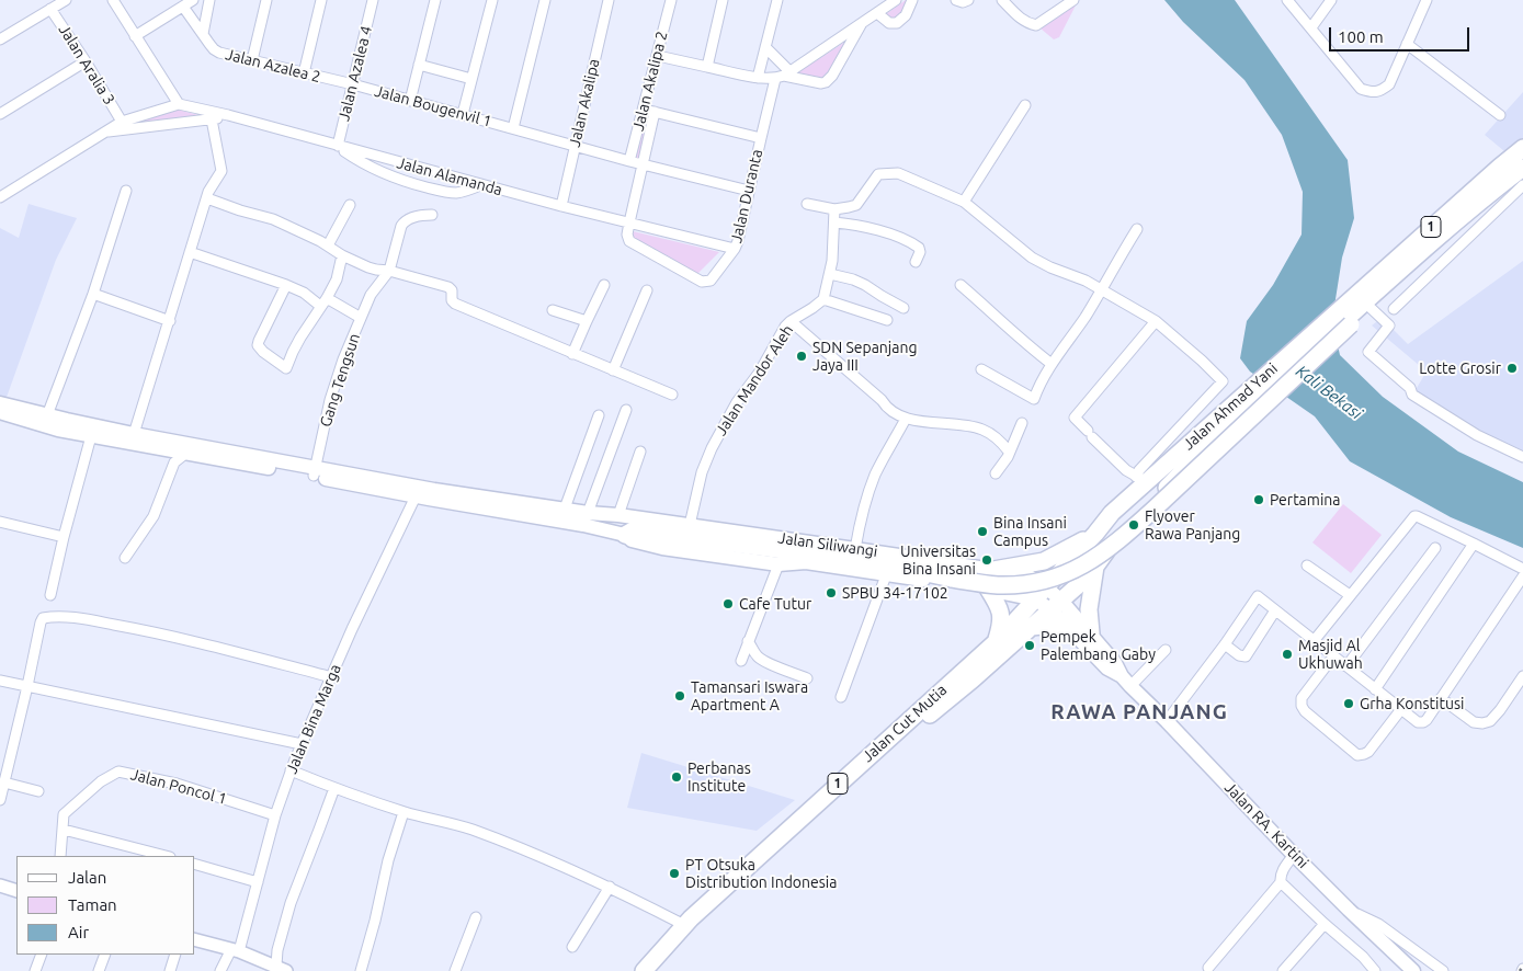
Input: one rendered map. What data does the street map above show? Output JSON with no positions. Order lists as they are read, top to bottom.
{
  "streets": {
    "highway": ["1", "Jalan Ahmad Yani", "Jalan Cut Mutia"],
    "main road": ["Jalan Siliwangi", "Jalan RA. Kartini"],
    "street": [
      "Jalan Aralia 3",
      "Jalan Azalea 2",
      "Jalan Azalea 4",
      "Jalan Akalipa 2",
      "Jalan Akalipa",
      "Jalan Bougenvil 1",
      "Jalan Alamanda",
      "Jalan Duranta",
      "Gang Tengsun",
      "Jalan Mandor Aleh",
      "Jalan Bina Marga",
      "Jalan Poncol 1"
    ]
  },
  "crossings": [
    ["Jalan Azalea 2", "Jalan Azalea 4"],
    ["Jalan Azalea 2", "Jalan Bougenvil 1"],
    ["Jalan Azalea 4", "Jalan Bougenvil 1"],
    ["Jalan Azalea 4", "Jalan Alamanda"],
    ["Jalan Akalipa 2", "Jalan Bougenvil 1"],
    ["Jalan Akalipa", "Jalan Bougenvil 1"],
    ["Jalan Akalipa", "Jalan Alamanda"],
    ["Jalan Bougenvil 1", "Jalan Duranta"],
    ["Jalan Mandor Aleh", "Jalan Siliwangi"],
    ["Jalan Ahmad Yani", "Jalan Siliwangi"],
    ["Jalan Ahmad Yani", "Jalan Cut Mutia"],
    ["Jalan Ahmad Yani", "Jalan RA. Kartini"],
    ["Jalan Siliwangi", "Jalan Cut Mutia"],
    ["Jalan Siliwangi", "Jalan RA. Kartini"],
    ["Jalan Bina Marga", "Jalan Poncol 1"],
    ["Jalan Cut Mutia", "Jalan RA. Kartini"]
  ],
  "districts": ["RAWA PANJANG"],
  "water": ["Kali Bekasi"],
  "places": [
    "SDN Sepanjang Jaya III",
    "Lotte Grosir",
    "Pertamina",
    "Flyover Rawa Panjang",
    "Bina Insani Campus",
    "Universitas Bina Insani",
    "SPBU 34-17102",
    "Cafe Tutur",
    "Pempek Palembang Gaby",
    "Masjid Al Ukhuwah",
    "Tamansari Iswara Apartment A",
    "Grha Konstitusi",
    "Perbanas Institute",
    "PT Otsuka Distribution Indonesia"
  ],
  "legend": ["Jalan", "Taman", "Air"],
  "scale_bar": "100 m"
}
